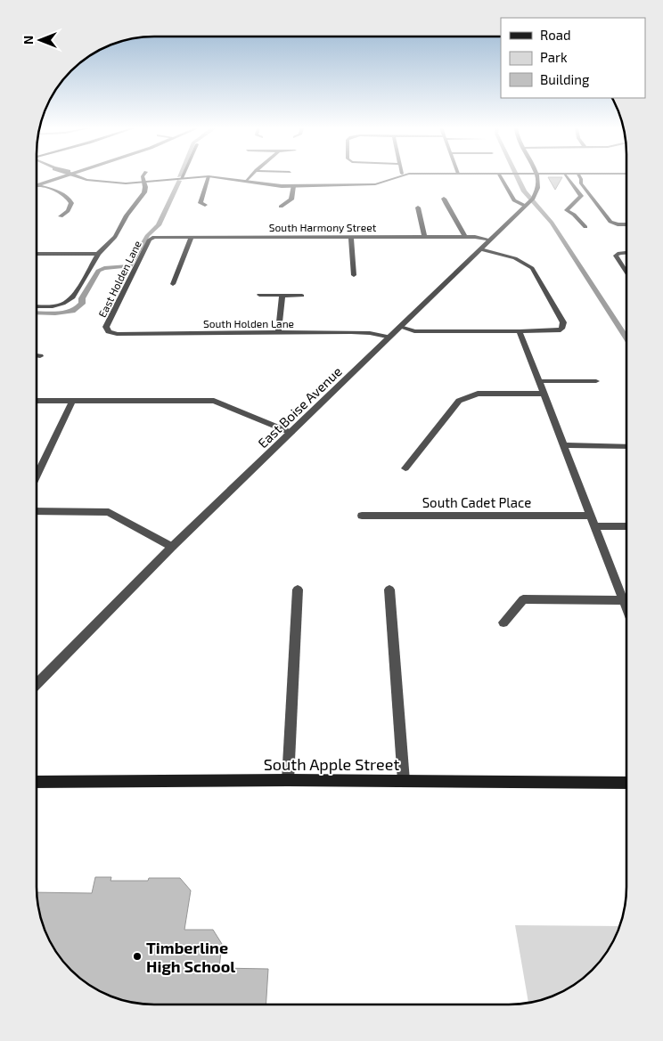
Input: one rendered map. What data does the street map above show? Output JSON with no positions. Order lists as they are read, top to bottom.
{
  "streets": {
    "main road": ["South Apple Street"],
    "street": [
      "South Harmony Street",
      "East Holden Lane",
      "South Holden Lane",
      "East Boise Avenue",
      "South Cadet Place"
    ]
  },
  "crossings": [
    ["South Harmony Street", "East Holden Lane"],
    ["South Harmony Street", "East Boise Avenue"],
    ["East Holden Lane", "South Holden Lane"],
    ["South Holden Lane", "East Boise Avenue"]
  ],
  "places": ["Timberline High School"],
  "legend": ["Road", "Park", "Building"],
  "north": "left"
}
